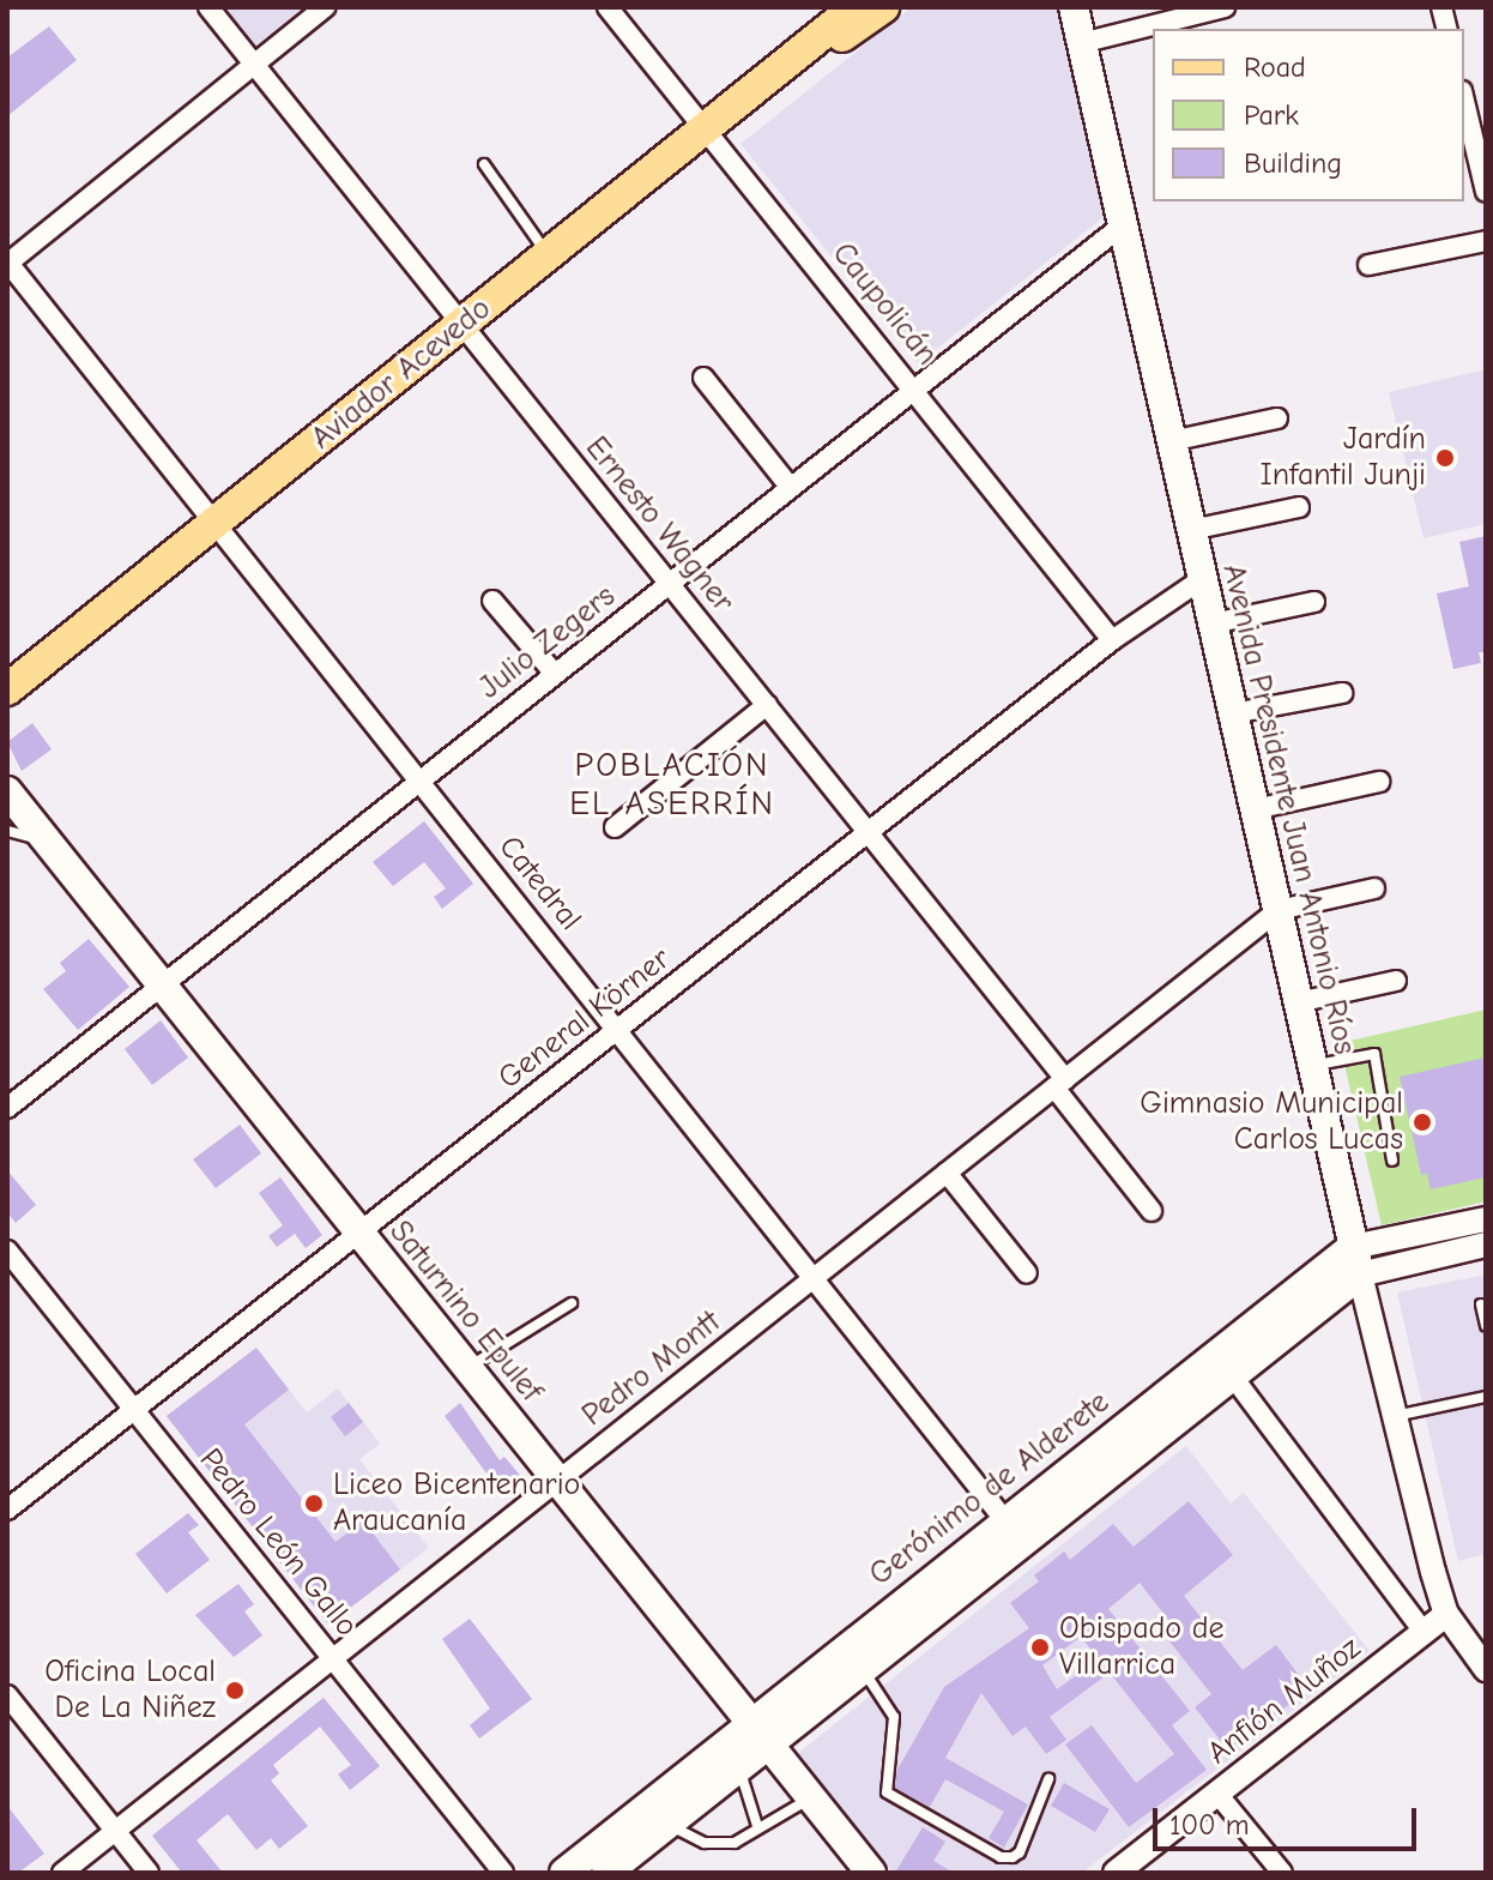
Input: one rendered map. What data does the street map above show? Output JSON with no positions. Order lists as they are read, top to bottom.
{
  "streets": {
    "main road": [
      "Aviador Acevedo",
      "Avenida Presidente Juan Antonio Ríos",
      "Saturnino Epulef",
      "Gerónimo de Alderete"
    ],
    "street": [
      "Caupolicán",
      "Ernesto Wagner",
      "Julio Zegers",
      "Catedral",
      "General Körner",
      "Pedro Montt",
      "Pedro León Gallo",
      "Anfión Muñoz"
    ]
  },
  "crossings": [
    ["Caupolicán", "Aviador Acevedo"],
    ["Caupolicán", "Julio Zegers"],
    ["Caupolicán", "General Körner"],
    ["Aviador Acevedo", "Ernesto Wagner"],
    ["Aviador Acevedo", "Catedral"],
    ["Ernesto Wagner", "Julio Zegers"],
    ["Ernesto Wagner", "General Körner"],
    ["Ernesto Wagner", "Pedro Montt"],
    ["Julio Zegers", "Avenida Presidente Juan Antonio Ríos"],
    ["Julio Zegers", "Catedral"],
    ["Julio Zegers", "Saturnino Epulef"],
    ["Avenida Presidente Juan Antonio Ríos", "General Körner"],
    ["Avenida Presidente Juan Antonio Ríos", "Pedro Montt"],
    ["Avenida Presidente Juan Antonio Ríos", "Gerónimo de Alderete"],
    ["Avenida Presidente Juan Antonio Ríos", "Anfión Muñoz"],
    ["Catedral", "General Körner"],
    ["Catedral", "Pedro Montt"],
    ["Catedral", "Gerónimo de Alderete"],
    ["General Körner", "Saturnino Epulef"],
    ["General Körner", "Pedro León Gallo"],
    ["Saturnino Epulef", "Pedro Montt"],
    ["Saturnino Epulef", "Gerónimo de Alderete"],
    ["Pedro Montt", "Pedro León Gallo"]
  ],
  "districts": ["POBLACIÓN EL ASERRÍN"],
  "places": [
    "Jardín Infantil Junji",
    "Gimnasio Municipal Carlos Lucas",
    "Liceo Bicentenario Araucanía",
    "Obispado de Villarrica",
    "Oficina Local De La Niñez"
  ],
  "legend": ["Road", "Park", "Building"],
  "scale_bar": "100 m"
}
